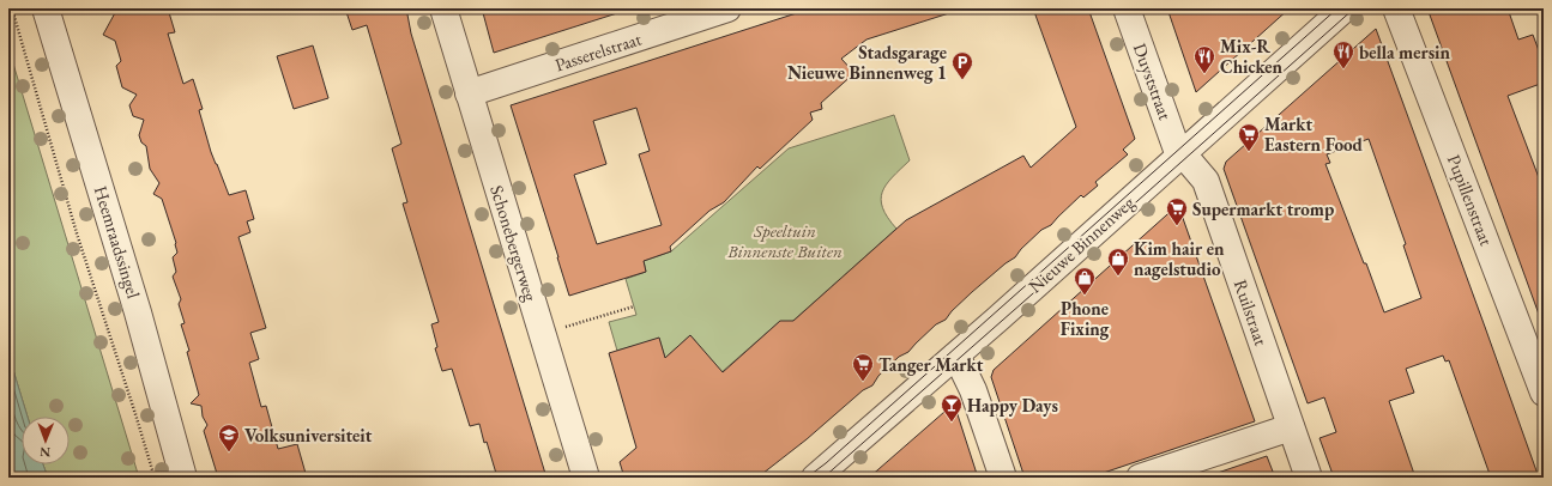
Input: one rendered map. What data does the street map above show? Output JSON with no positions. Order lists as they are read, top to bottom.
{
  "streets": {
    "street": [
      "Passerelstraat",
      "Duyststraat",
      "Pupillenstraat",
      "Heemraadssingel",
      "Schonebergerweg",
      "Nieuwe Binnenweg",
      "Ruilstraat"
    ]
  },
  "crossings": [
    ["Passerelstraat", "Schonebergerweg"],
    ["Duyststraat", "Nieuwe Binnenweg"],
    ["Duyststraat", "Ruilstraat"],
    ["Nieuwe Binnenweg", "Ruilstraat"]
  ],
  "parks": ["Speeltuin Binnenste Buiten"],
  "places": {
    "restaurant": ["bella mersin", "Mix-R Chicken"],
    "parking": ["Stadsgarage Nieuwe Binnenweg 1"],
    "supermarket": ["Markt Eastern Food", "Supermarkt tromp", "Tanger Markt"],
    "shop": ["Kim hair en nagelstudio", "Phone Fixing"],
    "bar": ["Happy Days"],
    "school or university": ["Volksuniversiteit"]
  },
  "north": "bottom"
}
